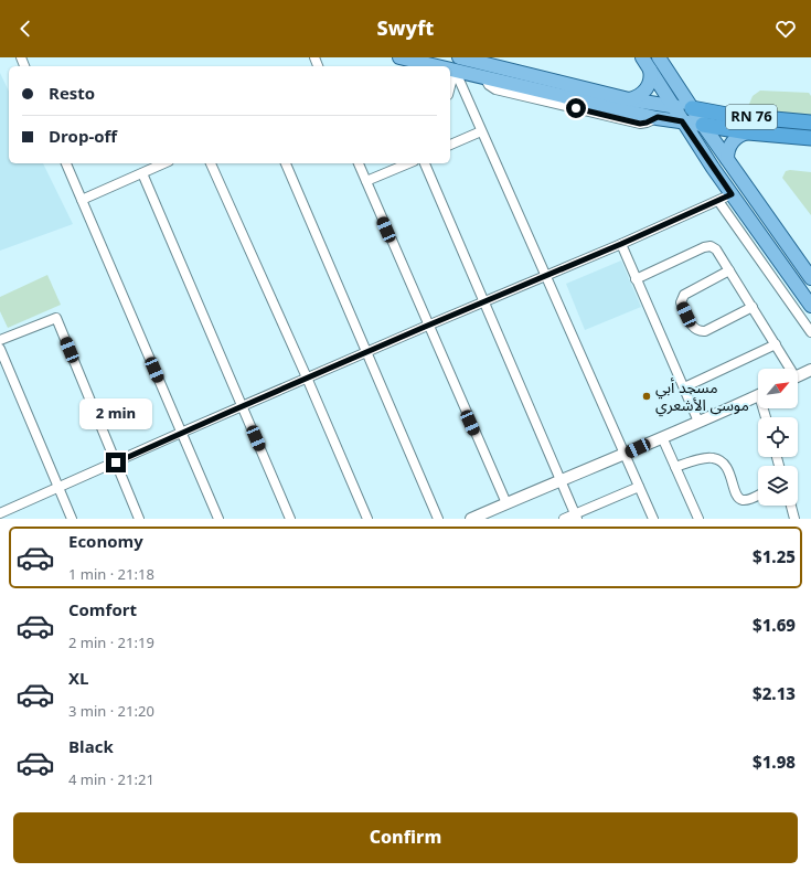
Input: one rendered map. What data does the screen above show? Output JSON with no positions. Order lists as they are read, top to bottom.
{
  "streets": {
    "highway": ["RN 76"]
  },
  "places": ["مسجد أبي موسى الأشعري"],
  "north": "top right",
  "page": {
    "header": "Swyft",
    "banner": ["Resto", "Drop-off"],
    "bubble": "2 min",
    "list": [
      {
        "name": "Economy",
        "note": "1 min · 21:18",
        "value": "$1.25"
      },
      {
        "name": "Comfort",
        "note": "2 min · 21:19",
        "value": "$1.69"
      },
      {
        "name": "XL",
        "note": "3 min · 21:20",
        "value": "$2.13"
      },
      {
        "name": "Black",
        "note": "4 min · 21:21",
        "value": "$1.98"
      }
    ],
    "buttons": "Confirm"
  }
}
